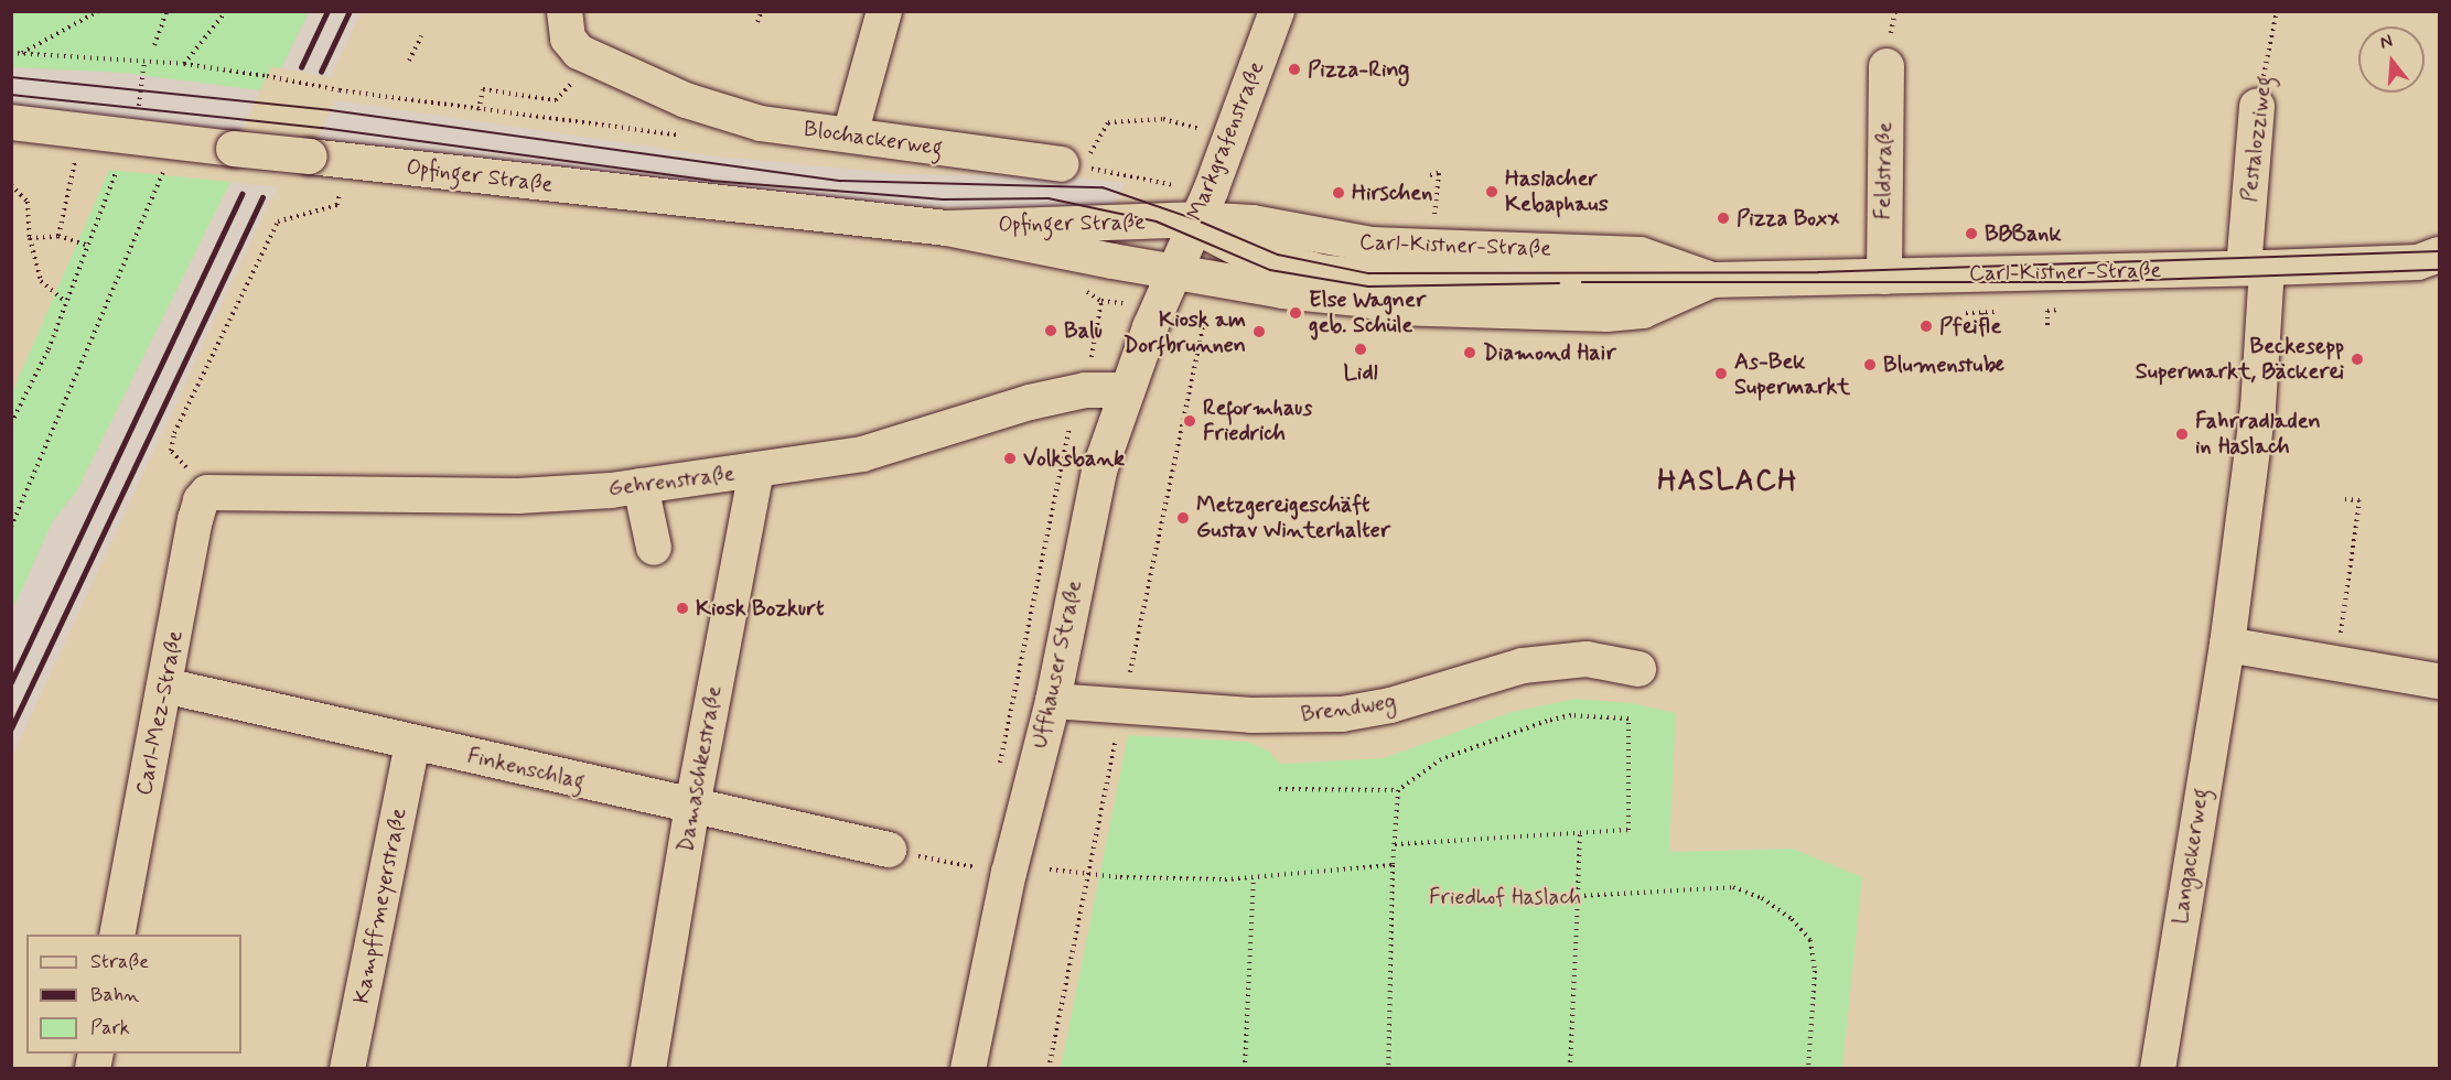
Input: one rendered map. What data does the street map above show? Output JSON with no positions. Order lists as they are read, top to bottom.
{
  "streets": {
    "street": [
      "Blochackerweg",
      "Pestalozziweg",
      "Markgrafenstraße",
      "Feldstraße",
      "Opfinger Straße",
      "Carl-Kistner-Straße",
      "Gehrenstraße",
      "Uffhauser Straße",
      "Brendweg",
      "Carl-Mez-Straße",
      "Finkenschlag",
      "Damaschkestraße",
      "Langackerweg",
      "Kampffmeyerstraße"
    ]
  },
  "crossings": [
    ["Pestalozziweg", "Carl-Kistner-Straße"],
    ["Pestalozziweg", "Langackerweg"],
    ["Markgrafenstraße", "Opfinger Straße"],
    ["Markgrafenstraße", "Carl-Kistner-Straße"],
    ["Markgrafenstraße", "Uffhauser Straße"],
    ["Feldstraße", "Carl-Kistner-Straße"],
    ["Opfinger Straße", "Carl-Kistner-Straße"],
    ["Opfinger Straße", "Uffhauser Straße"],
    ["Carl-Kistner-Straße", "Uffhauser Straße"],
    ["Carl-Kistner-Straße", "Langackerweg"],
    ["Gehrenstraße", "Uffhauser Straße"],
    ["Gehrenstraße", "Carl-Mez-Straße"],
    ["Gehrenstraße", "Damaschkestraße"],
    ["Uffhauser Straße", "Brendweg"],
    ["Carl-Mez-Straße", "Finkenschlag"],
    ["Finkenschlag", "Damaschkestraße"],
    ["Finkenschlag", "Kampffmeyerstraße"]
  ],
  "districts": ["HASLACH"],
  "parks": ["Friedhof Haslach"],
  "places": [
    "Pizza-Ring",
    "Haslacher Kebaphaus",
    "Hirschen",
    "Pizza Boxx",
    "BBBank",
    "Else Wagner geb. Schüle",
    "Pfeifle",
    "Balu",
    "Kiosk am Dorfbrunnen",
    "Lidl",
    "Diamond Hair",
    "Beckesepp Supermarkt, Bäckerei",
    "Blumenstube",
    "As-Bek Supermarkt",
    "Reformhaus Friedrich",
    "Fahrradladen in Haslach",
    "Volksbank",
    "Metzgereigeschäft Gustav Winterhalter",
    "Kiosk Bozkurt"
  ],
  "legend": ["Straße", "Bahn", "Park"],
  "north": "top"
}
